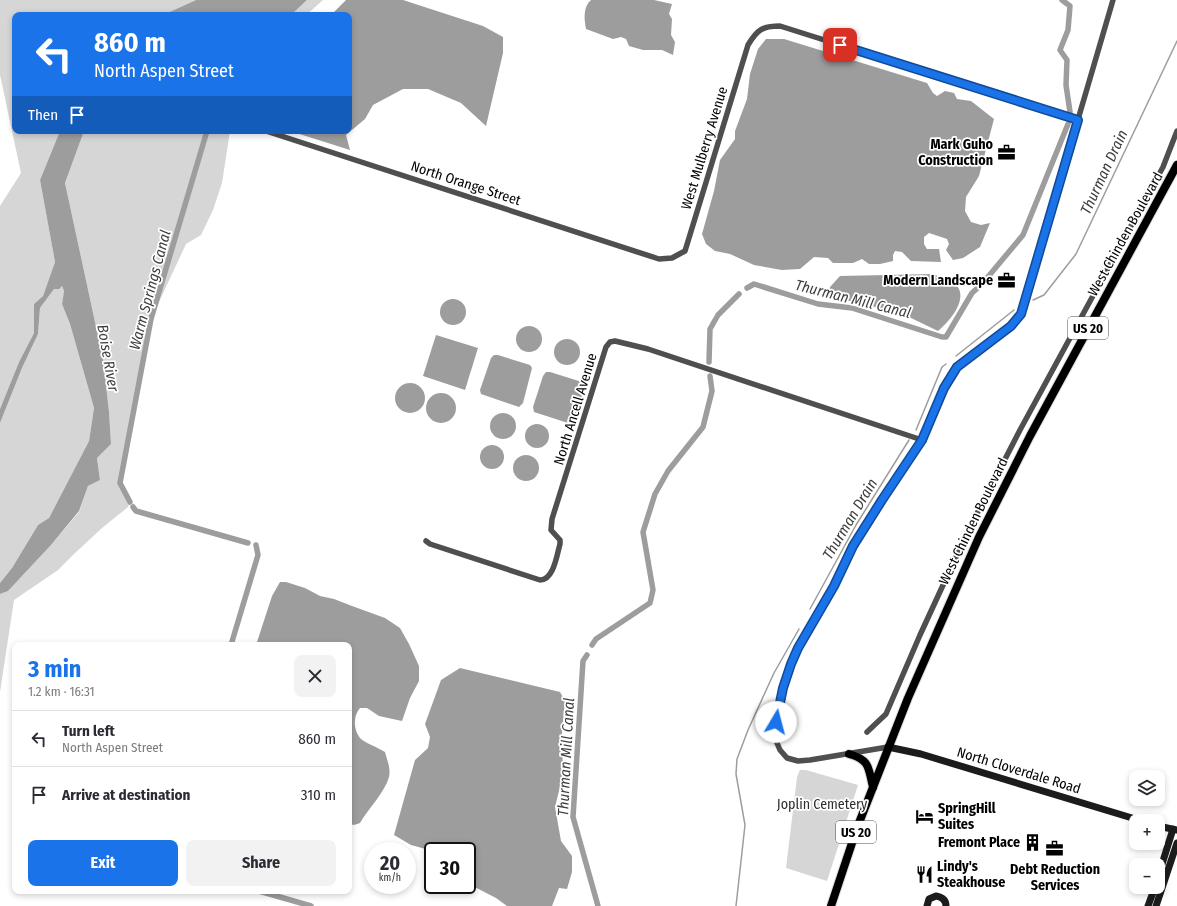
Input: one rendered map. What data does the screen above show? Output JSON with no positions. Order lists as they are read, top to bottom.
{
  "streets": {
    "main road": ["West Chinden Boulevard", "US 20", "North Cloverdale Road"],
    "street": ["West Mulberry Avenue", "North Orange Street", "North Ancell Avenue"]
  },
  "crossings": [
    ["West Mulberry Avenue", "North Orange Street"],
    ["West Chinden Boulevard", "North Cloverdale Road"]
  ],
  "water": [
    "Thurman Drain",
    "Warm Springs Canal",
    "Thurman Mill Canal",
    "Boise River"
  ],
  "parks": ["Joplin Cemetery"],
  "places": {
    "office": ["Mark Guho Construction", "Modern Landscape", "Debt Reduction Services"],
    "hotel": ["SpringHill Suites"],
    "building": ["Fremont Place"],
    "restaurant": ["Lindy's Steakhouse"]
  },
  "page": {
    "turn": ["860 m", "North Aspen Street"],
    "then": "Then",
    "heading": ["3 min", "1.2 km · 16:31"],
    "list": [
      {
        "name": "Turn left",
        "note": "North Aspen Street",
        "value": "860 m"
      },
      {
        "name": "Arrive at destination",
        "value": "310 m"
      }
    ],
    "map_buttons": ["+", "−"],
    "buttons": ["Exit", "Share"],
    "speed": "20 km/h",
    "limit": "30"
  }
}
